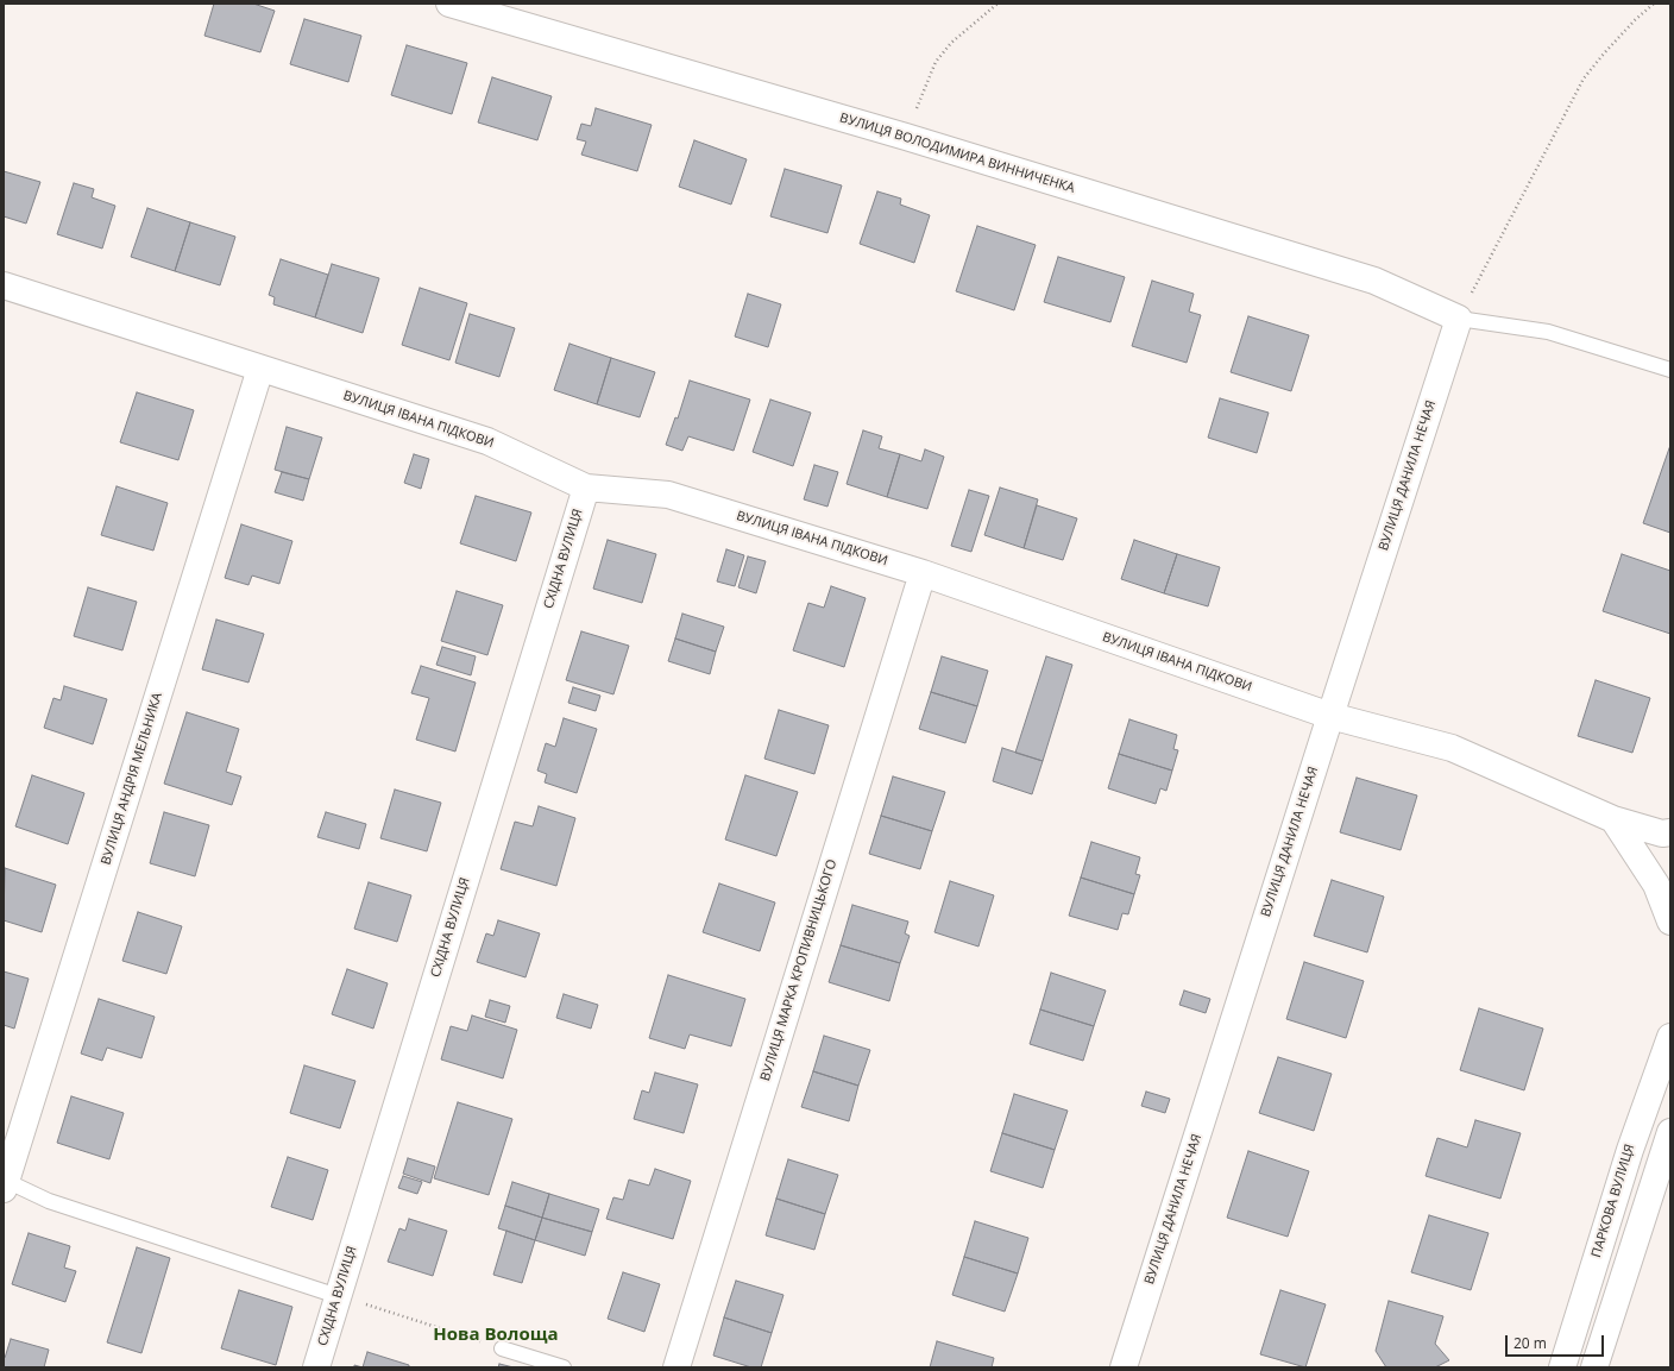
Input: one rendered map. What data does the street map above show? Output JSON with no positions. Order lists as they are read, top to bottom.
{
  "streets": {
    "street": [
      "ВУЛИЦЯ ВОЛОДИМИРА ВИННИЧЕНКА",
      "ВУЛИЦЯ ІВАНА ПІДКОВИ",
      "ВУЛИЦЯ ДАНИЛА НЕЧАЯ",
      "СХІДНА ВУЛИЦЯ",
      "ВУЛИЦЯ АНДРІЯ МЕЛЬНИКА",
      "ВУЛИЦЯ МАРКА КРОПИВНИЦЬКОГО",
      "ПАРКОВА ВУЛИЦЯ"
    ]
  },
  "crossings": [
    ["ВУЛИЦЯ ВОЛОДИМИРА ВИННИЧЕНКА", "ВУЛИЦЯ ДАНИЛА НЕЧАЯ"],
    ["ВУЛИЦЯ ІВАНА ПІДКОВИ", "ВУЛИЦЯ ДАНИЛА НЕЧАЯ"],
    ["ВУЛИЦЯ ІВАНА ПІДКОВИ", "СХІДНА ВУЛИЦЯ"],
    ["ВУЛИЦЯ ІВАНА ПІДКОВИ", "ВУЛИЦЯ АНДРІЯ МЕЛЬНИКА"],
    ["ВУЛИЦЯ ІВАНА ПІДКОВИ", "ВУЛИЦЯ МАРКА КРОПИВНИЦЬКОГО"]
  ],
  "districts": ["Нова Волоща"],
  "scale_bar": "20 m"
}
